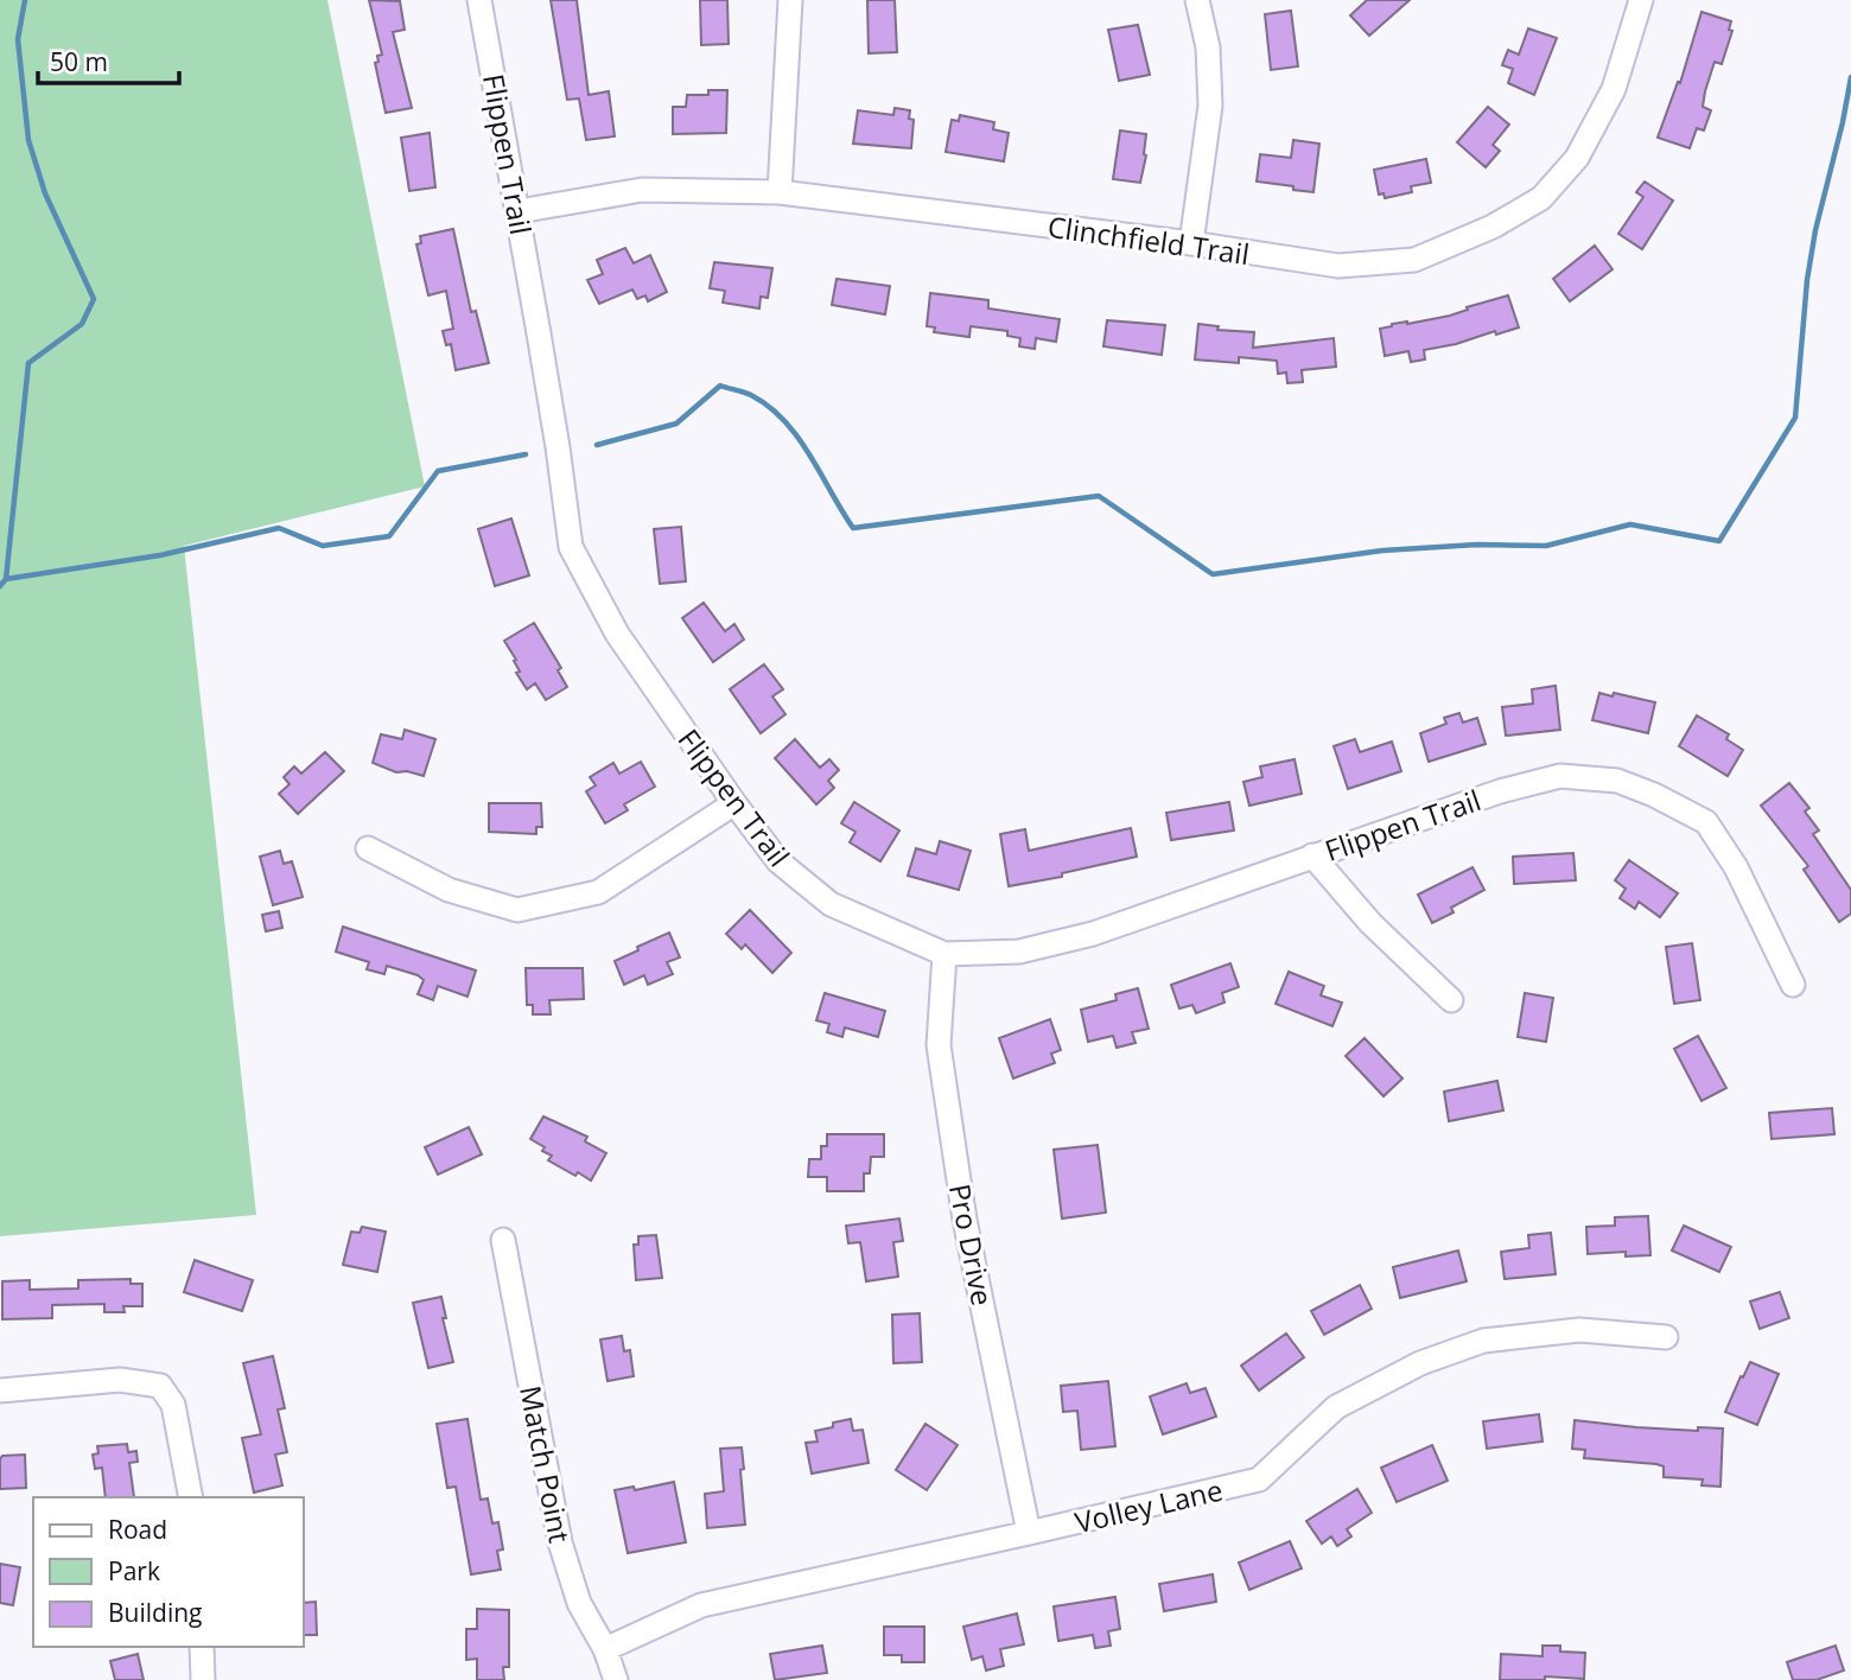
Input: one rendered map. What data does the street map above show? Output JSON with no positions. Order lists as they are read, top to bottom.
{
  "streets": {
    "street": [
      "Flippen Trail",
      "Clinchfield Trail",
      "Pro Drive",
      "Match Point",
      "Volley Lane"
    ]
  },
  "crossings": [
    ["Flippen Trail", "Clinchfield Trail"],
    ["Flippen Trail", "Pro Drive"],
    ["Pro Drive", "Volley Lane"],
    ["Match Point", "Volley Lane"]
  ],
  "legend": ["Road", "Park", "Building"],
  "scale_bar": "50 m"
}
